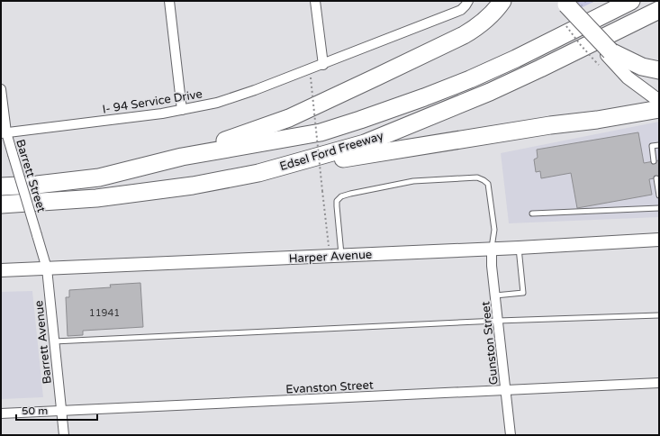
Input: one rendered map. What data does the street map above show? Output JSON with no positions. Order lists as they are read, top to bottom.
{
  "streets": {
    "highway": ["Edsel Ford Freeway"],
    "main road": ["Harper Avenue"],
    "street": [
      "I- 94 Service Drive",
      "Barrett Street",
      "Barrett Avenue",
      "Gunston Street",
      "Evanston Street"
    ]
  },
  "crossings": [
    ["I- 94 Service Drive", "Barrett Street"],
    ["Barrett Street", "Harper Avenue"],
    ["Barrett Street", "Barrett Avenue"],
    ["Harper Avenue", "Barrett Avenue"],
    ["Harper Avenue", "Gunston Street"],
    ["Barrett Avenue", "Evanston Street"],
    ["Gunston Street", "Evanston Street"]
  ],
  "house_numbers": ["11941"],
  "scale_bar": "50 m"
}
